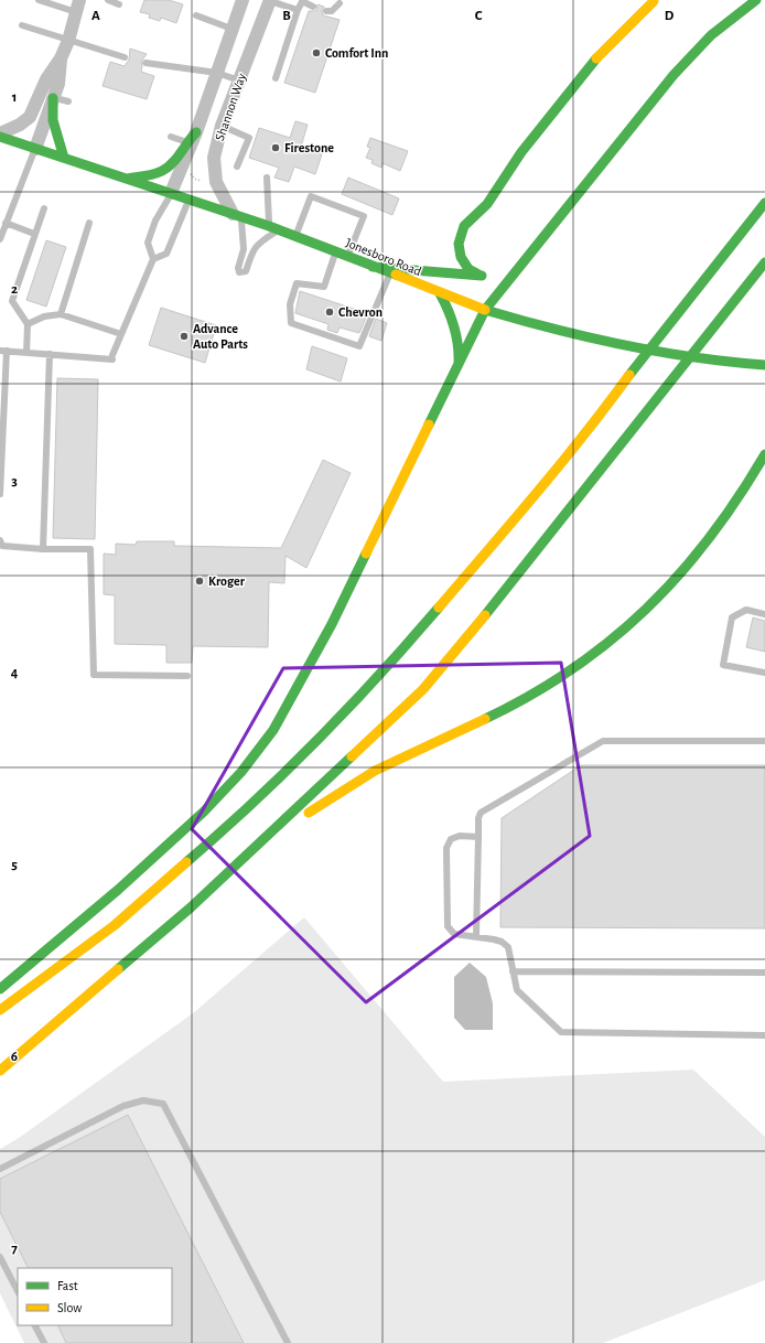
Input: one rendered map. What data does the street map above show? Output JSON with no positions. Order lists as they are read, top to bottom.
{
  "streets": {
    "main road": ["Jonesboro Road"],
    "street": ["Shannon Way"]
  },
  "crossings": [
    ["Shannon Way", "Jonesboro Road"]
  ],
  "places": [
    "Comfort Inn",
    "Firestone",
    "Chevron",
    "Advance Auto Parts",
    "Kroger"
  ],
  "legend": ["Fast", "Slow"],
  "grid": {
    "columns": [
      "A",
      "B",
      "C",
      "D"
    ],
    "rows": [
      "1",
      "2",
      "3",
      "4",
      "5",
      "6",
      "7"
    ]
  }
}
